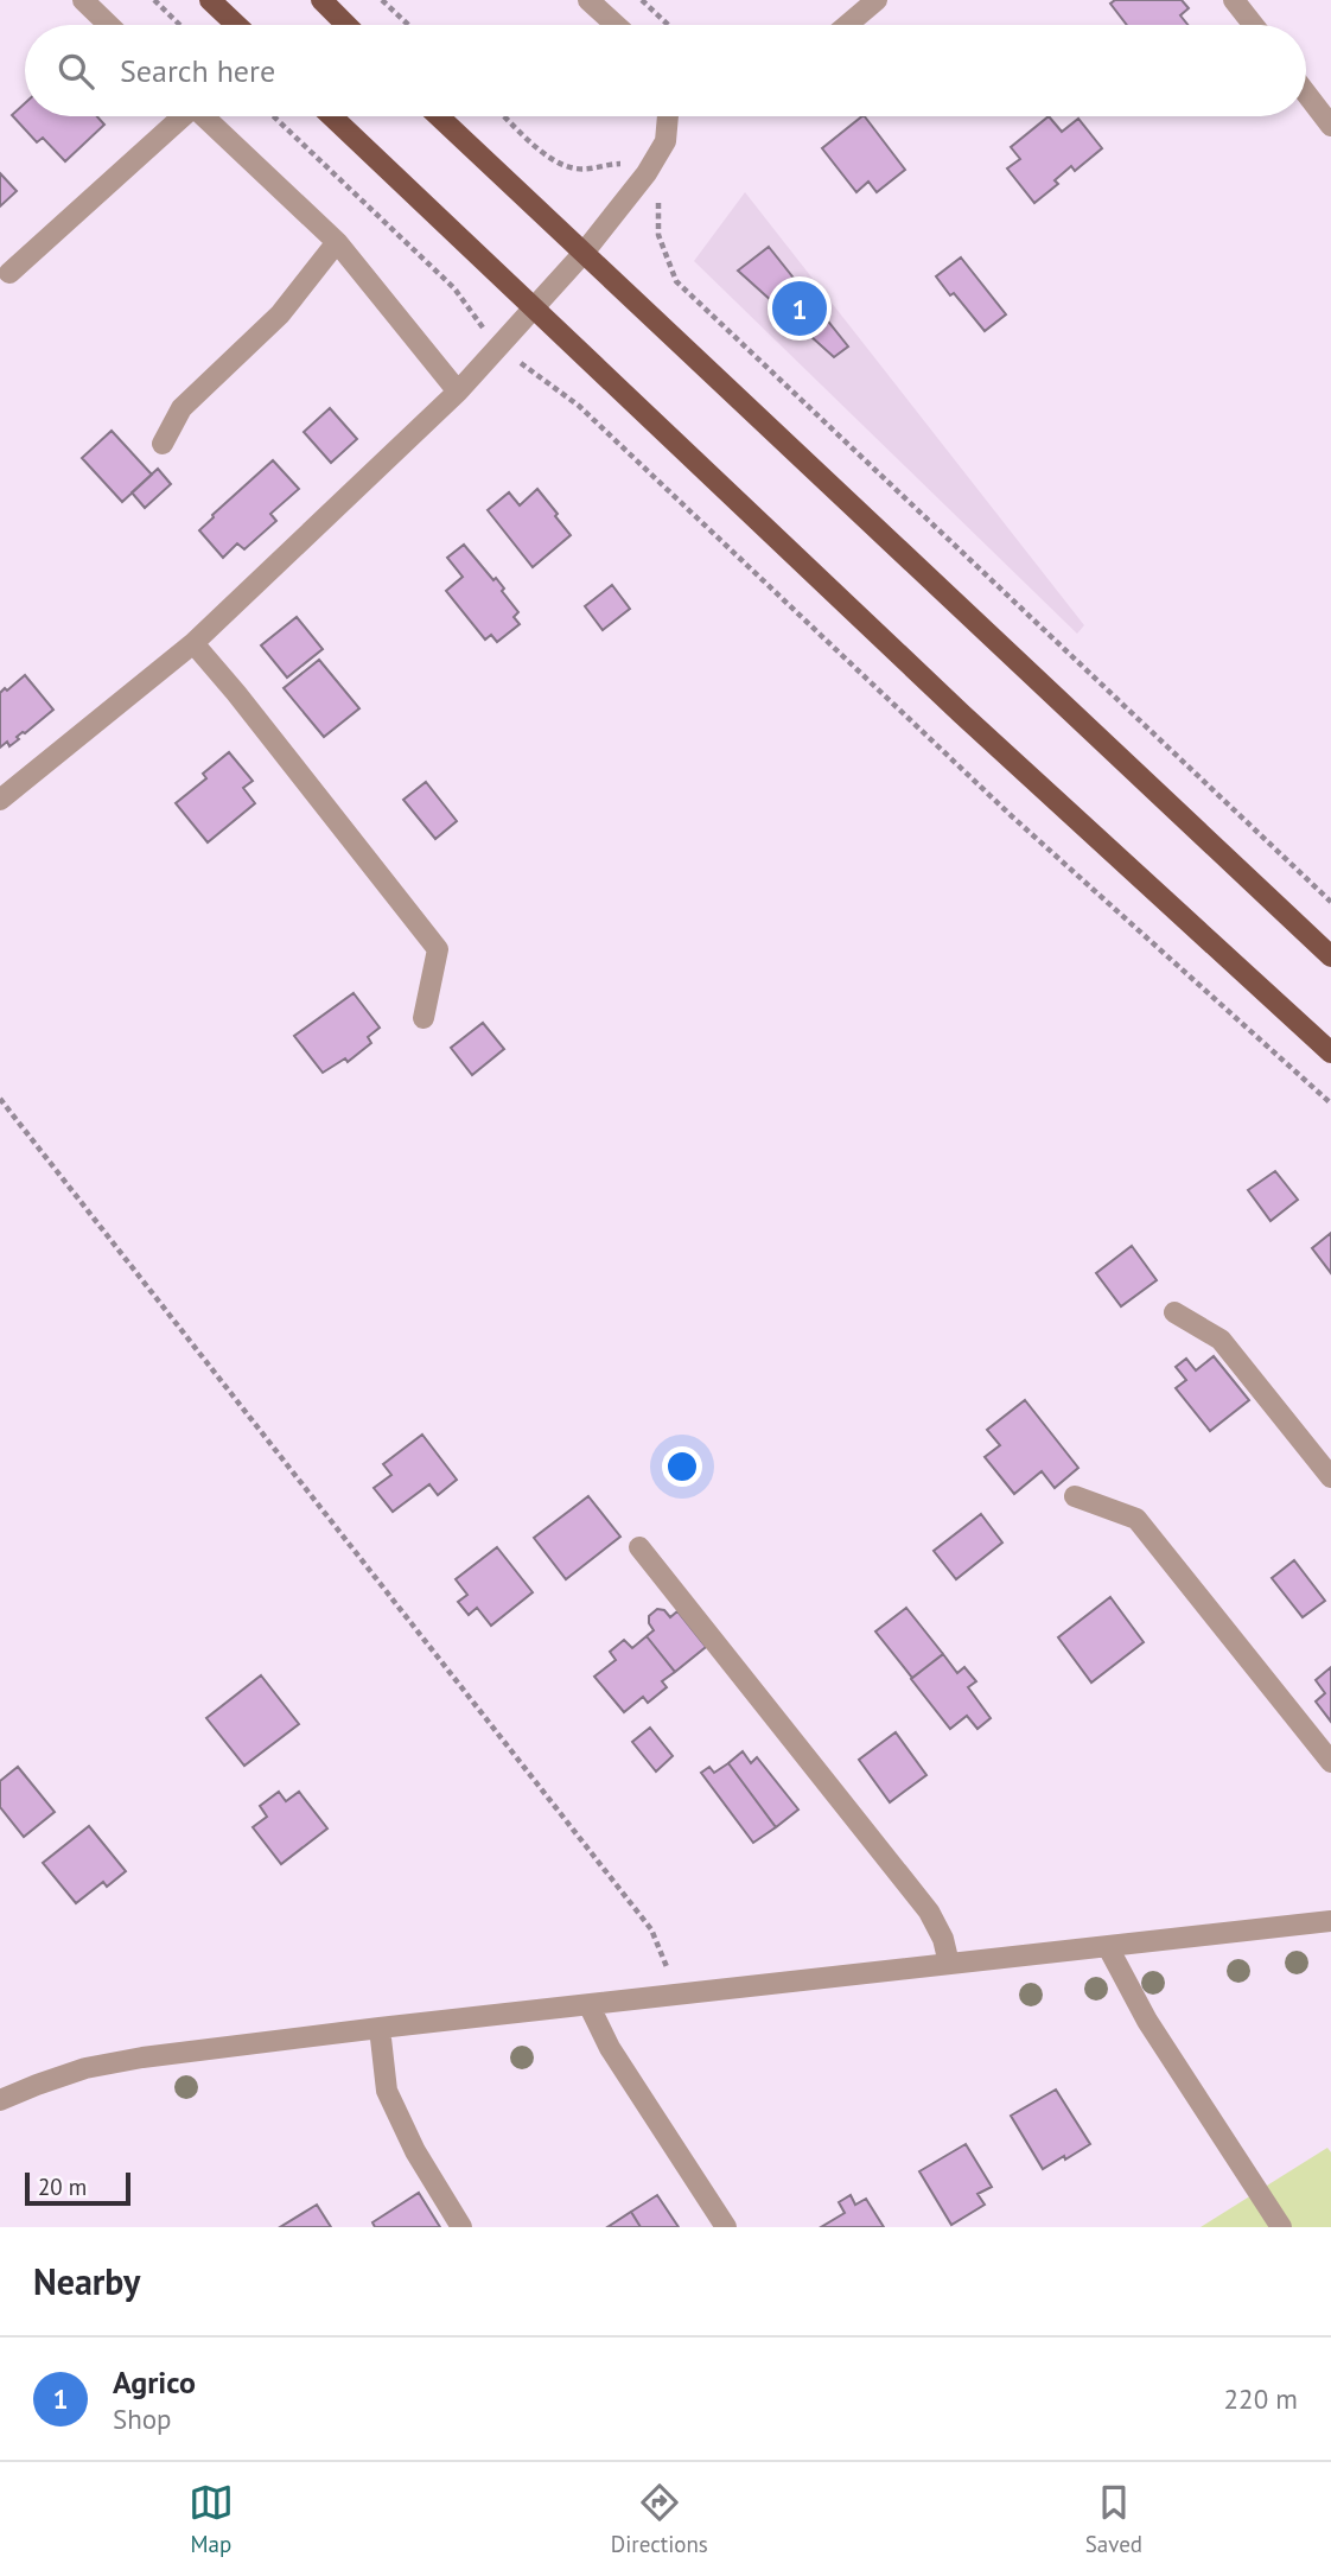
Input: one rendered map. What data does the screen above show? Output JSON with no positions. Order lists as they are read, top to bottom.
{
  "scale_bar": "20 m",
  "page": {
    "search": "Search here",
    "pins": "1",
    "scale": "20 m",
    "heading": "Nearby",
    "list": [
      {
        "mark": "1",
        "name": "Agrico",
        "note": "Shop",
        "value": "220 m"
      }
    ],
    "nav": ["Map", "Directions", "Saved"]
  }
}
